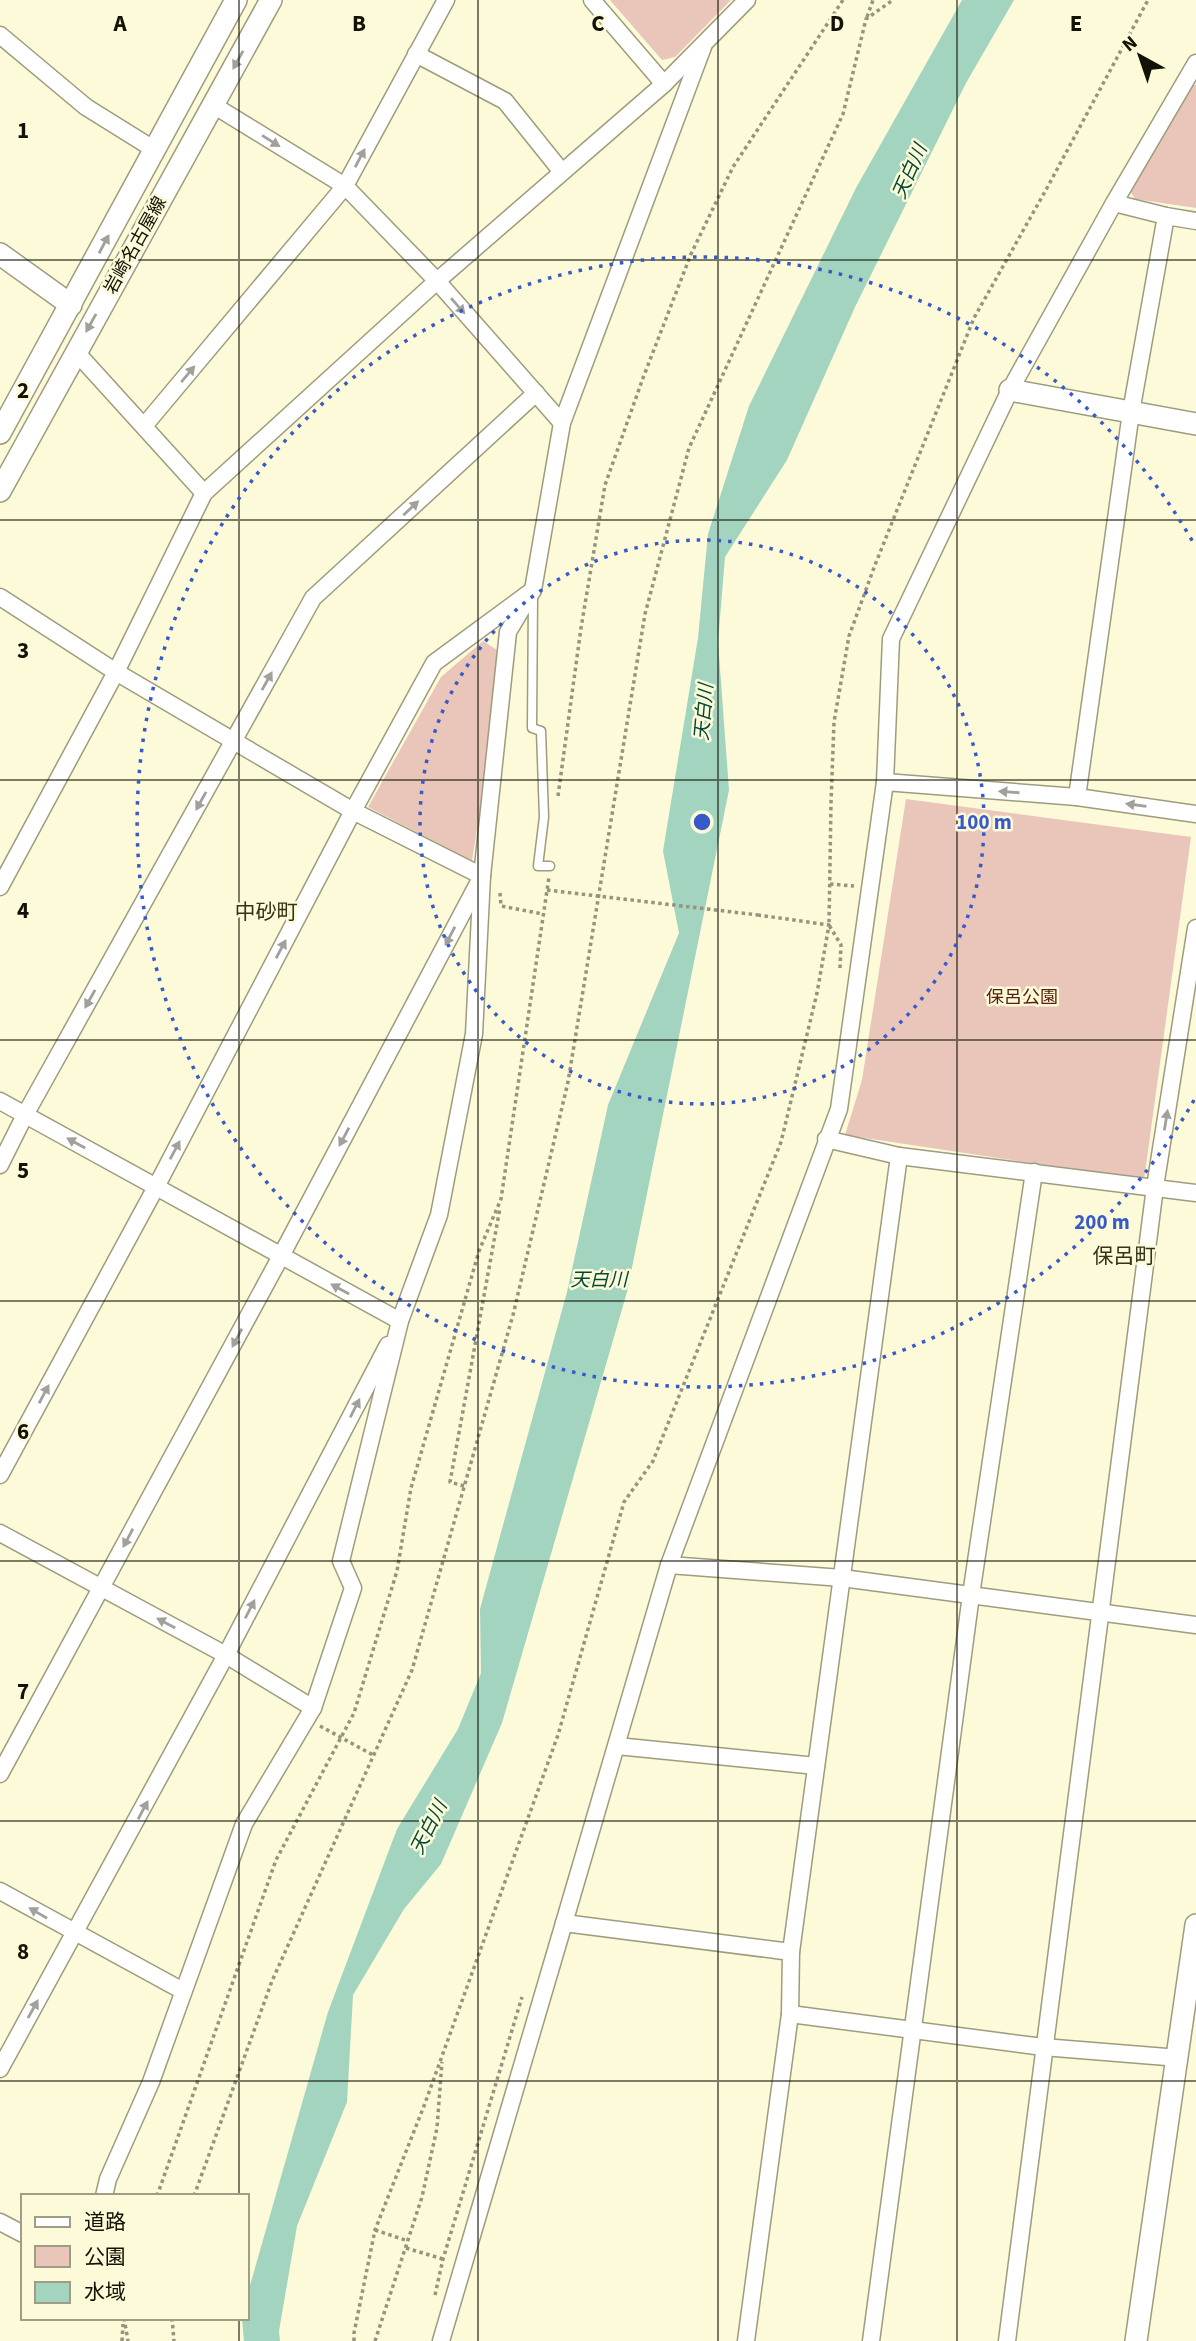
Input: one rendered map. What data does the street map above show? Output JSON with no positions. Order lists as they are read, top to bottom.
{
  "streets": {
    "main road": ["岩崎名古屋線"]
  },
  "districts": ["中砂町", "保呂町"],
  "water": ["天白川"],
  "parks": ["保呂公園"],
  "legend": ["道路", "公園", "水域"],
  "north": "top left",
  "grid": {
    "columns": [
      "A",
      "B",
      "C",
      "D",
      "E"
    ],
    "rows": [
      "1",
      "2",
      "3",
      "4",
      "5",
      "6",
      "7",
      "8"
    ]
  },
  "rings": ["100 m", "200 m"]
}
